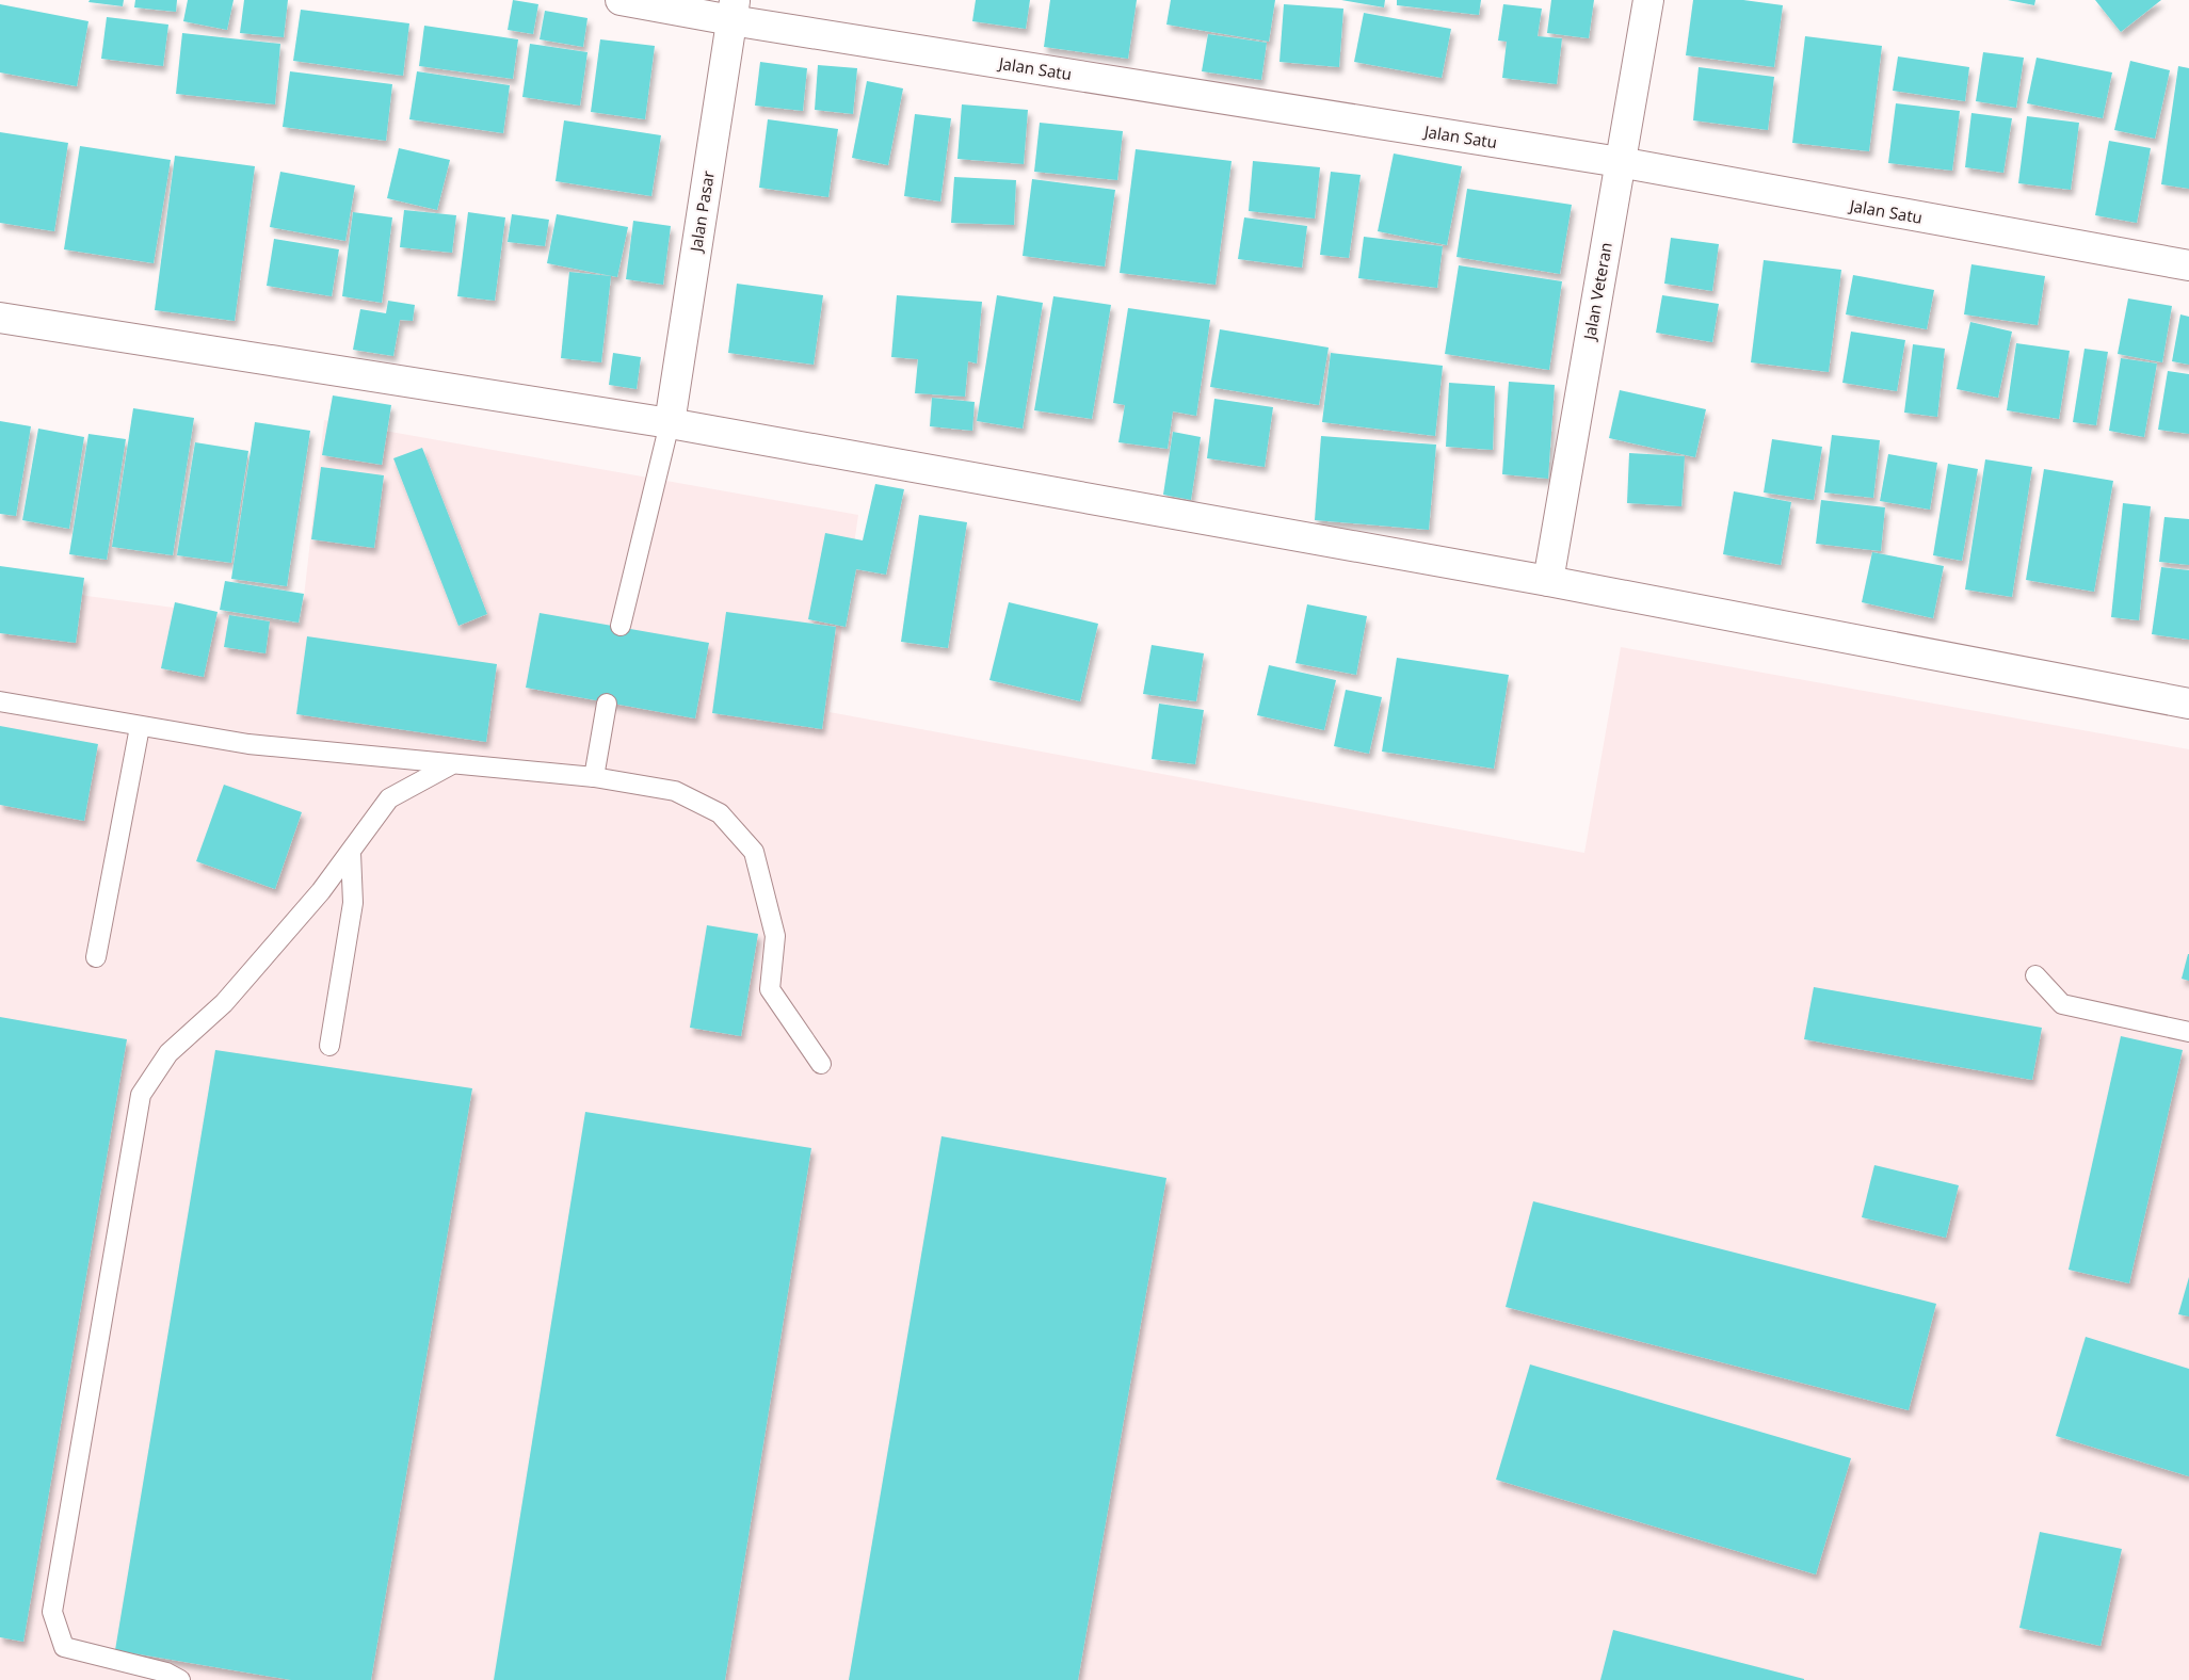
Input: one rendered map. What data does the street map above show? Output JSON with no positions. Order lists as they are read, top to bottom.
{
  "streets": {
    "street": ["Jalan Satu", "Jalan Pasar", "Jalan Veteran"]
  },
  "crossings": [
    ["Jalan Satu", "Jalan Pasar"],
    ["Jalan Satu", "Jalan Veteran"]
  ]
}
